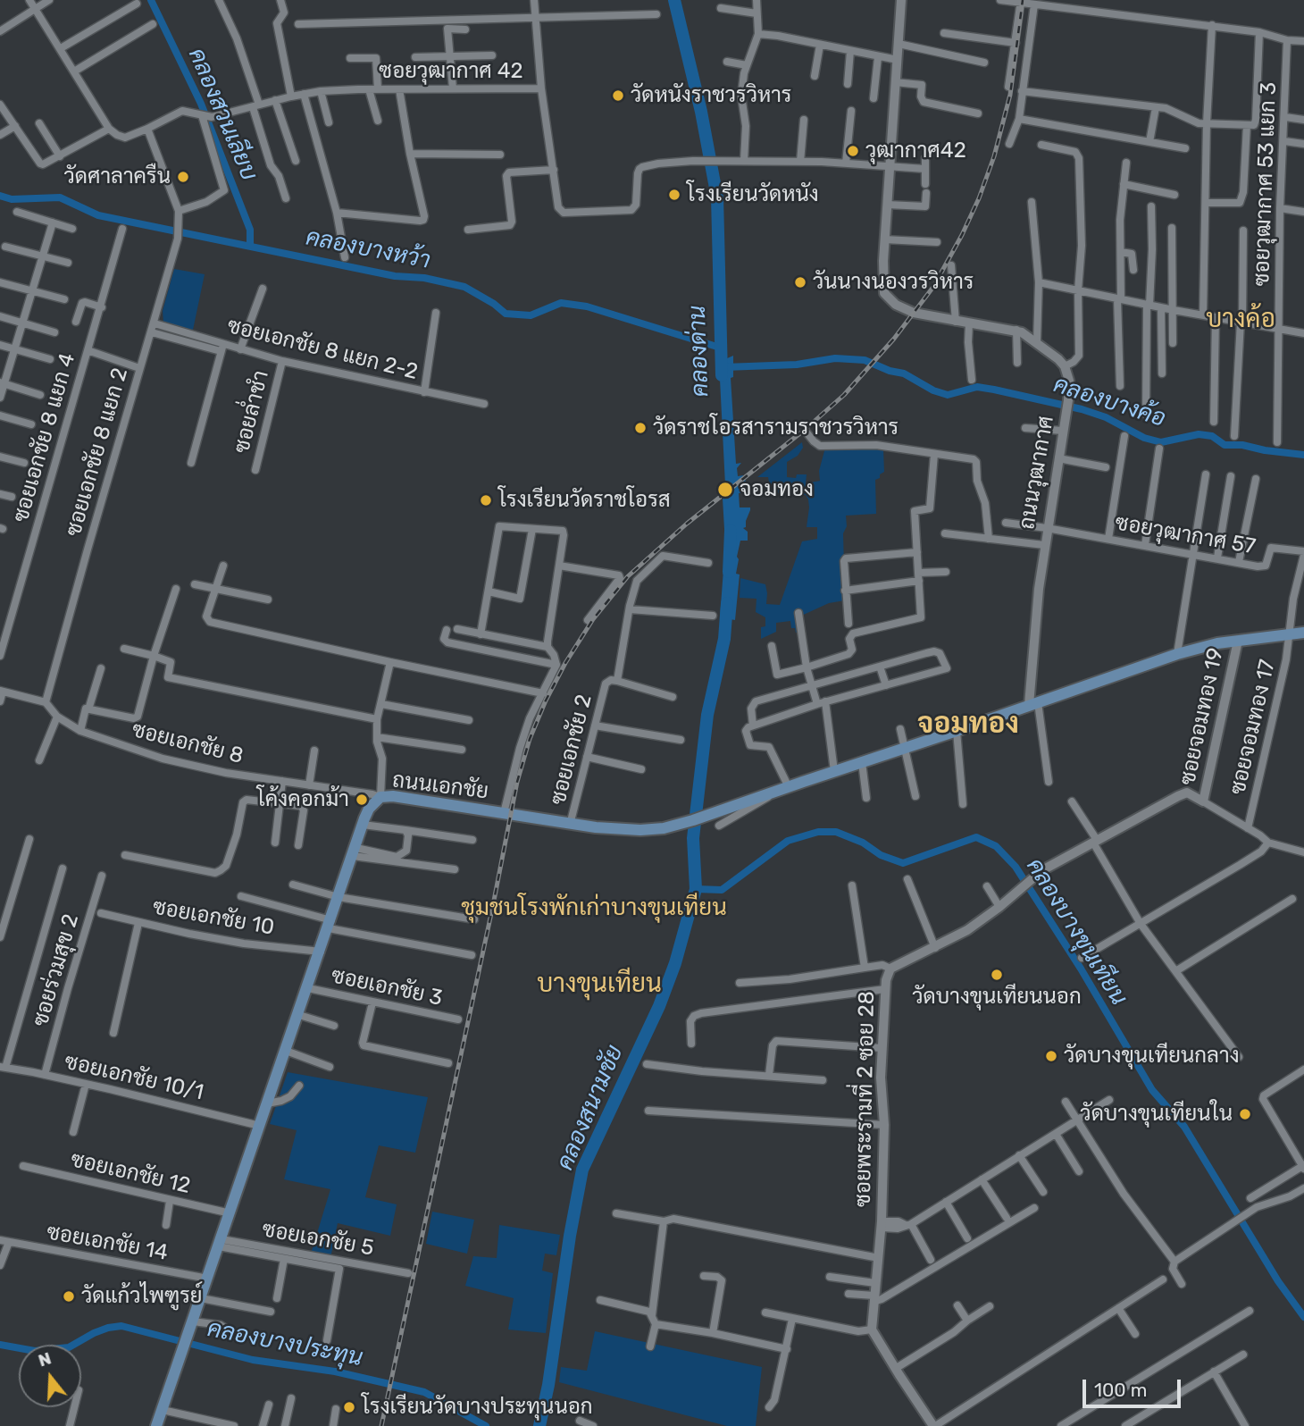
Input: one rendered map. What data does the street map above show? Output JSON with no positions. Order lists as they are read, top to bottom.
{
  "streets": {
    "main road": ["ถนนเอกชัย"],
    "street": [
      "ซอยวุฒากาศ 42",
      "ซอยวุฒากาศ 53 แยก 3",
      "ซอยเอกชัย 8 แยก 2-2",
      "ซอยล่ำชำ",
      "ซอยเอกชัย 8 แยก 4",
      "ซอยเอกชัย 8 แยก 2",
      "ถนนวุฒากาศ",
      "ซอยวุฒากาศ 57",
      "ซอยจอมทอง 19",
      "ซอยจอมทอง 17",
      "ซอยเอกชัย 8",
      "ซอยเอกชัย 2",
      "ซอยเอกชัย 10",
      "ซอยร่วมสุข 2",
      "ซอยเอกชัย 3",
      "ซอยเอกชัย 10/1",
      "ซอยพระรามที่ 2 ซอย 28",
      "ซอยเอกชัย 12",
      "ซอยเอกชัย 5",
      "ซอยเอกชัย 14"
    ]
  },
  "crossings": [
    ["ซอยเอกชัย 8 แยก 2-2", "ซอยล่ำชำ"],
    ["ซอยเอกชัย 8 แยก 2-2", "ซอยเอกชัย 8 แยก 2"],
    ["ซอยเอกชัย 8 แยก 2", "ซอยเอกชัย 8"],
    ["ถนนวุฒากาศ", "ซอยวุฒากาศ 57"],
    ["ถนนวุฒากาศ", "ถนนเอกชัย"],
    ["ซอยวุฒากาศ 57", "ซอยจอมทอง 17"],
    ["ซอยจอมทอง 19", "ถนนเอกชัย"],
    ["ซอยจอมทอง 19", "ซอยพระรามที่ 2 ซอย 28"],
    ["ซอยจอมทอง 17", "ถนนเอกชัย"],
    ["ซอยเอกชัย 8", "ถนนเอกชัย"],
    ["ซอยเอกชัย 2", "ถนนเอกชัย"],
    ["ถนนเอกชัย", "ซอยเอกชัย 10"],
    ["ถนนเอกชัย", "ซอยเอกชัย 3"],
    ["ถนนเอกชัย", "ซอยเอกชัย 10/1"],
    ["ถนนเอกชัย", "ซอยเอกชัย 12"],
    ["ถนนเอกชัย", "ซอยเอกชัย 5"],
    ["ถนนเอกชัย", "ซอยเอกชัย 14"],
    ["ซอยร่วมสุข 2", "ซอยเอกชัย 10/1"]
  ],
  "districts": [
    "บางค้อ",
    "จอมทอง",
    "ชุมชนโรงพักเก่าบางขุนเทียน",
    "บางขุนเทียน"
  ],
  "water": [
    "คลองสวนเลียบ",
    "คลองบางหว้า",
    "คลองด่าน",
    "คลองบางค้อ",
    "คลองบางขุนเทียน",
    "คลองสนามชัย",
    "คลองบางประทุน"
  ],
  "places": [
    "วัดหนังราชวรวิหาร",
    "วุฒากาศ42",
    "วัดศาลาครืน",
    "โรงเรียนวัดหนัง",
    "วันนางนองวรวิหาร",
    "วัดราชโอรสารามราชวรวิหาร",
    "จอมทอง",
    "โรงเรียนวัดราชโอรส",
    "โค้งคอกม้า",
    "วัดบางขุนเทียนนอก",
    "วัดบางขุนเทียนกลาง",
    "วัดบางขุนเทียนใน",
    "วัดแก้วไพฑูรย์",
    "โรงเรียนวัดบางประทุนนอก"
  ],
  "scale_bar": "100 m",
  "north": "top"
}
